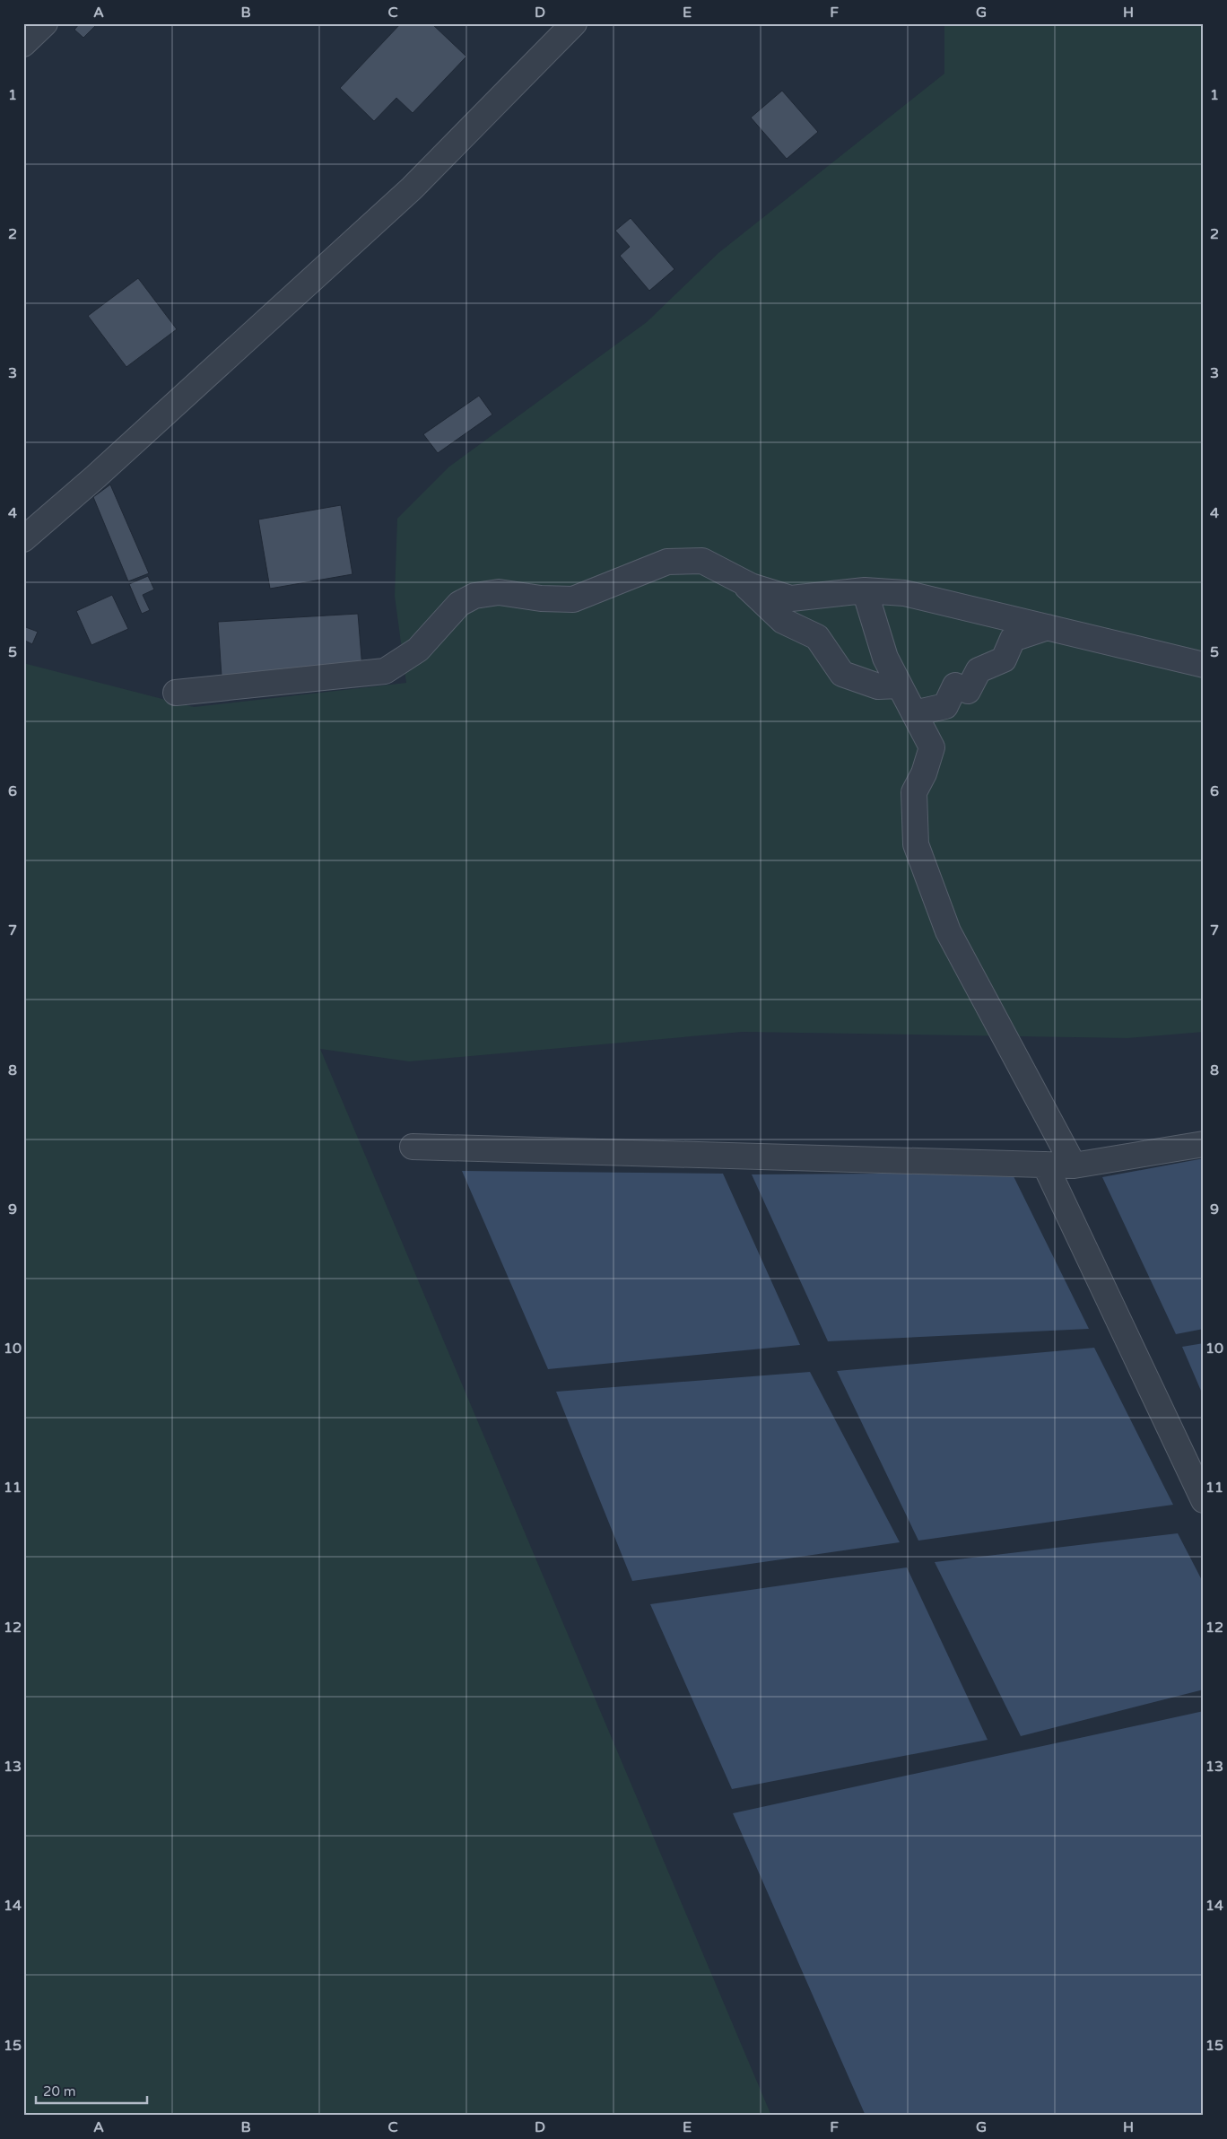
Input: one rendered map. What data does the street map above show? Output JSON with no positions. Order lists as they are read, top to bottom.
{
  "scale_bar": "20 m",
  "grid": {
    "columns": [
      "A",
      "B",
      "C",
      "D",
      "E",
      "F",
      "G",
      "H"
    ],
    "rows": [
      "1",
      "2",
      "3",
      "4",
      "5",
      "6",
      "7",
      "8",
      "9",
      "10",
      "11",
      "12",
      "13",
      "14",
      "15"
    ]
  }
}
